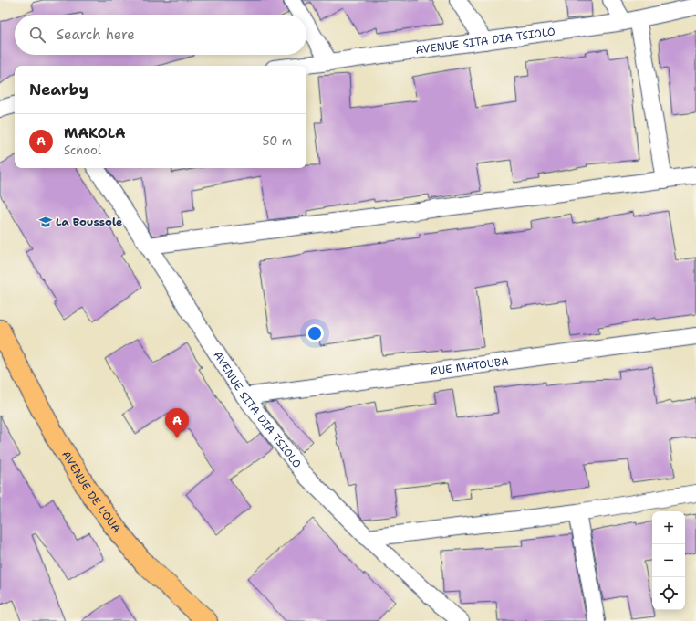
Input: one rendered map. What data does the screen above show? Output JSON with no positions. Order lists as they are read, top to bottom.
{
  "streets": {
    "main road": ["AVENUE DE L'OUA"],
    "street": ["AVENUE SITA DIA TSIOLO", "RUE MATOUBA"]
  },
  "crossings": [
    ["AVENUE SITA DIA TSIOLO", "RUE MATOUBA"]
  ],
  "places": {
    "school or university": ["La Boussole"]
  },
  "page": {
    "search": "Search here",
    "heading": "Nearby",
    "list": [
      {
        "mark": "A",
        "name": "MAKOLA",
        "note": "School",
        "value": "50 m"
      }
    ],
    "pins": "A",
    "map_buttons": ["+", "−"]
  }
}
